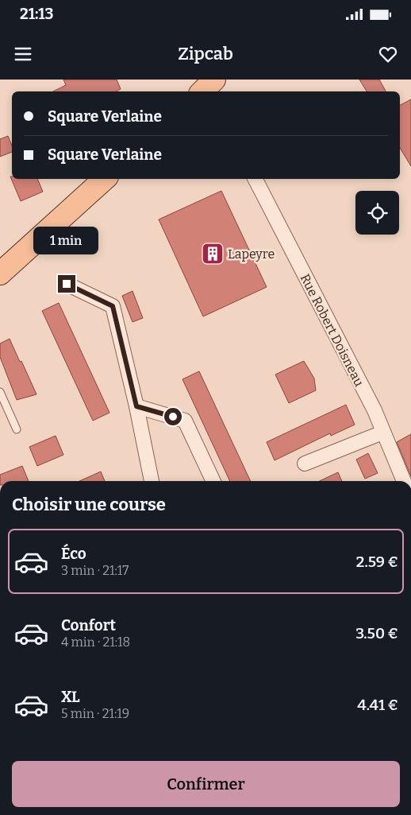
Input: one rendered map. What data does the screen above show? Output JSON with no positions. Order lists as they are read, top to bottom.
{
  "streets": {
    "street": ["Rue Robert Doisneau"]
  },
  "places": {
    "building": ["Lapeyre"]
  },
  "page": {
    "status": "21:13",
    "header": "Zipcab",
    "banner": ["Square Verlaine", "Square Verlaine"],
    "bubble": "1 min",
    "heading": "Choisir une course",
    "list": [
      {
        "name": "Éco",
        "note": "3 min · 21:17",
        "value": "2.59 €"
      },
      {
        "name": "Confort",
        "note": "4 min · 21:18",
        "value": "3.50 €"
      },
      {
        "name": "XL",
        "note": "5 min · 21:19",
        "value": "4.41 €"
      }
    ],
    "buttons": "Confirmer"
  }
}
